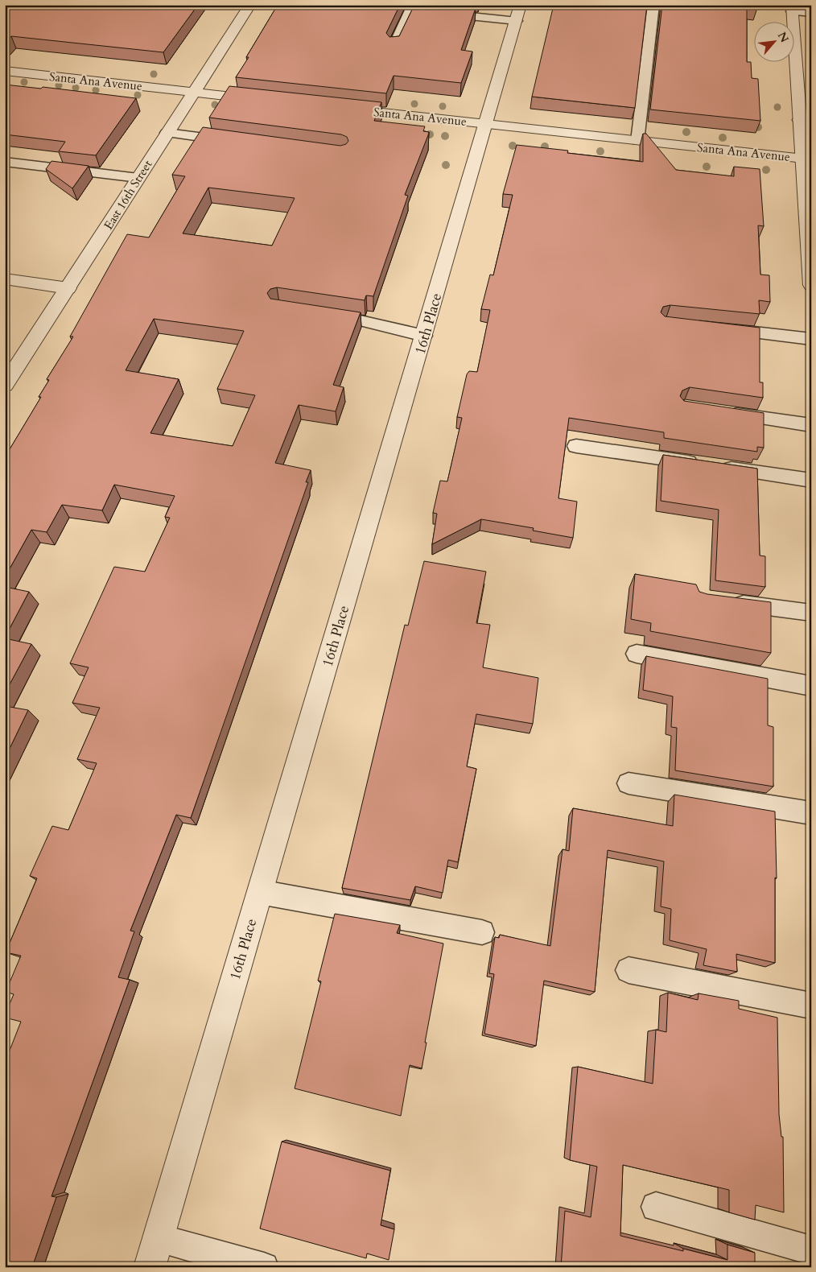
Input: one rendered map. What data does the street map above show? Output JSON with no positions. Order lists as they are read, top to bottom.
{
  "streets": {
    "street": ["Santa Ana Avenue", "East 16th Street", "16th Place"]
  },
  "crossings": [
    ["Santa Ana Avenue", "East 16th Street"],
    ["Santa Ana Avenue", "16th Place"]
  ],
  "north": "top right"
}
